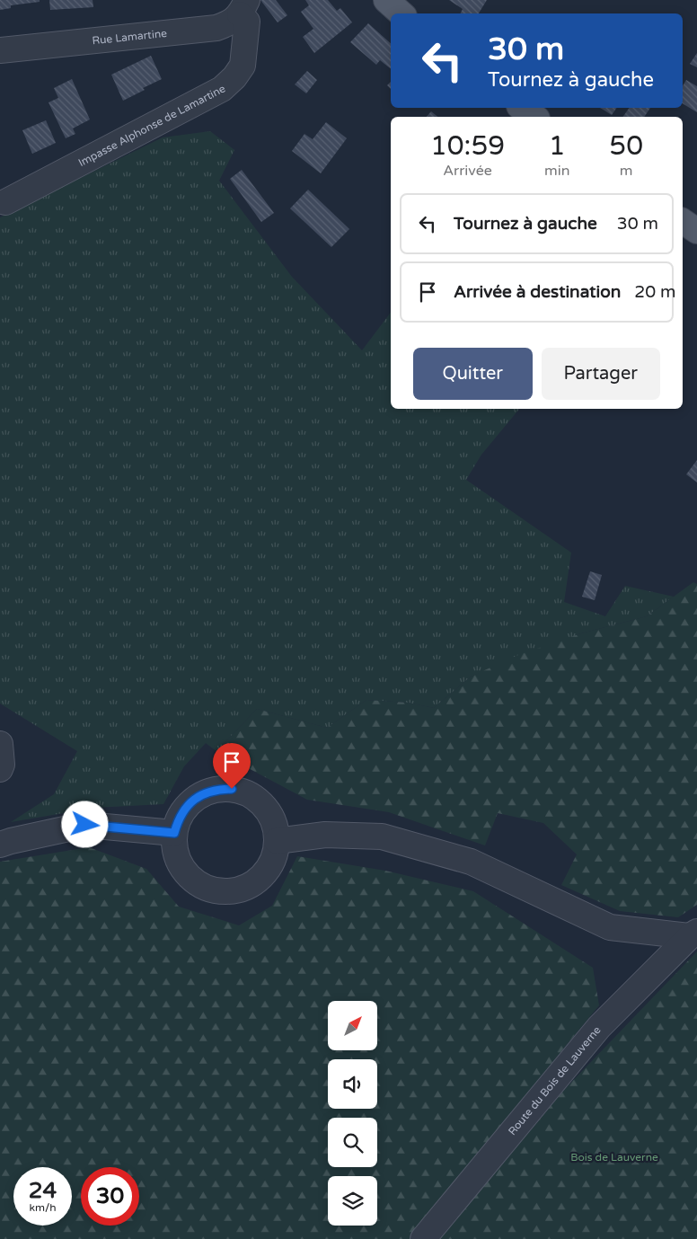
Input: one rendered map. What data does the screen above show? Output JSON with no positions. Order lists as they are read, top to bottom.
{
  "streets": {
    "street": ["Rue Lamartine", "Impasse Alphonse de Lamartine", "Route du Bois de Lauverne"]
  },
  "crossings": [
    ["Rue Lamartine", "Impasse Alphonse de Lamartine"]
  ],
  "parks": ["Bois de Lauverne"],
  "north": "top right",
  "page": {
    "turn": ["30 m", "Tournez à gauche"],
    "eta": [
      "10:59",
      "Arrivée",
      "1",
      "min",
      "50",
      "m"
    ],
    "list": [
      {
        "name": "Tournez à gauche",
        "value": "30 m"
      },
      {
        "name": "Arrivée à destination",
        "value": "20 m"
      }
    ],
    "buttons": ["Quitter", "Partager"],
    "speed": "24 km/h",
    "limit": "30"
  }
}
